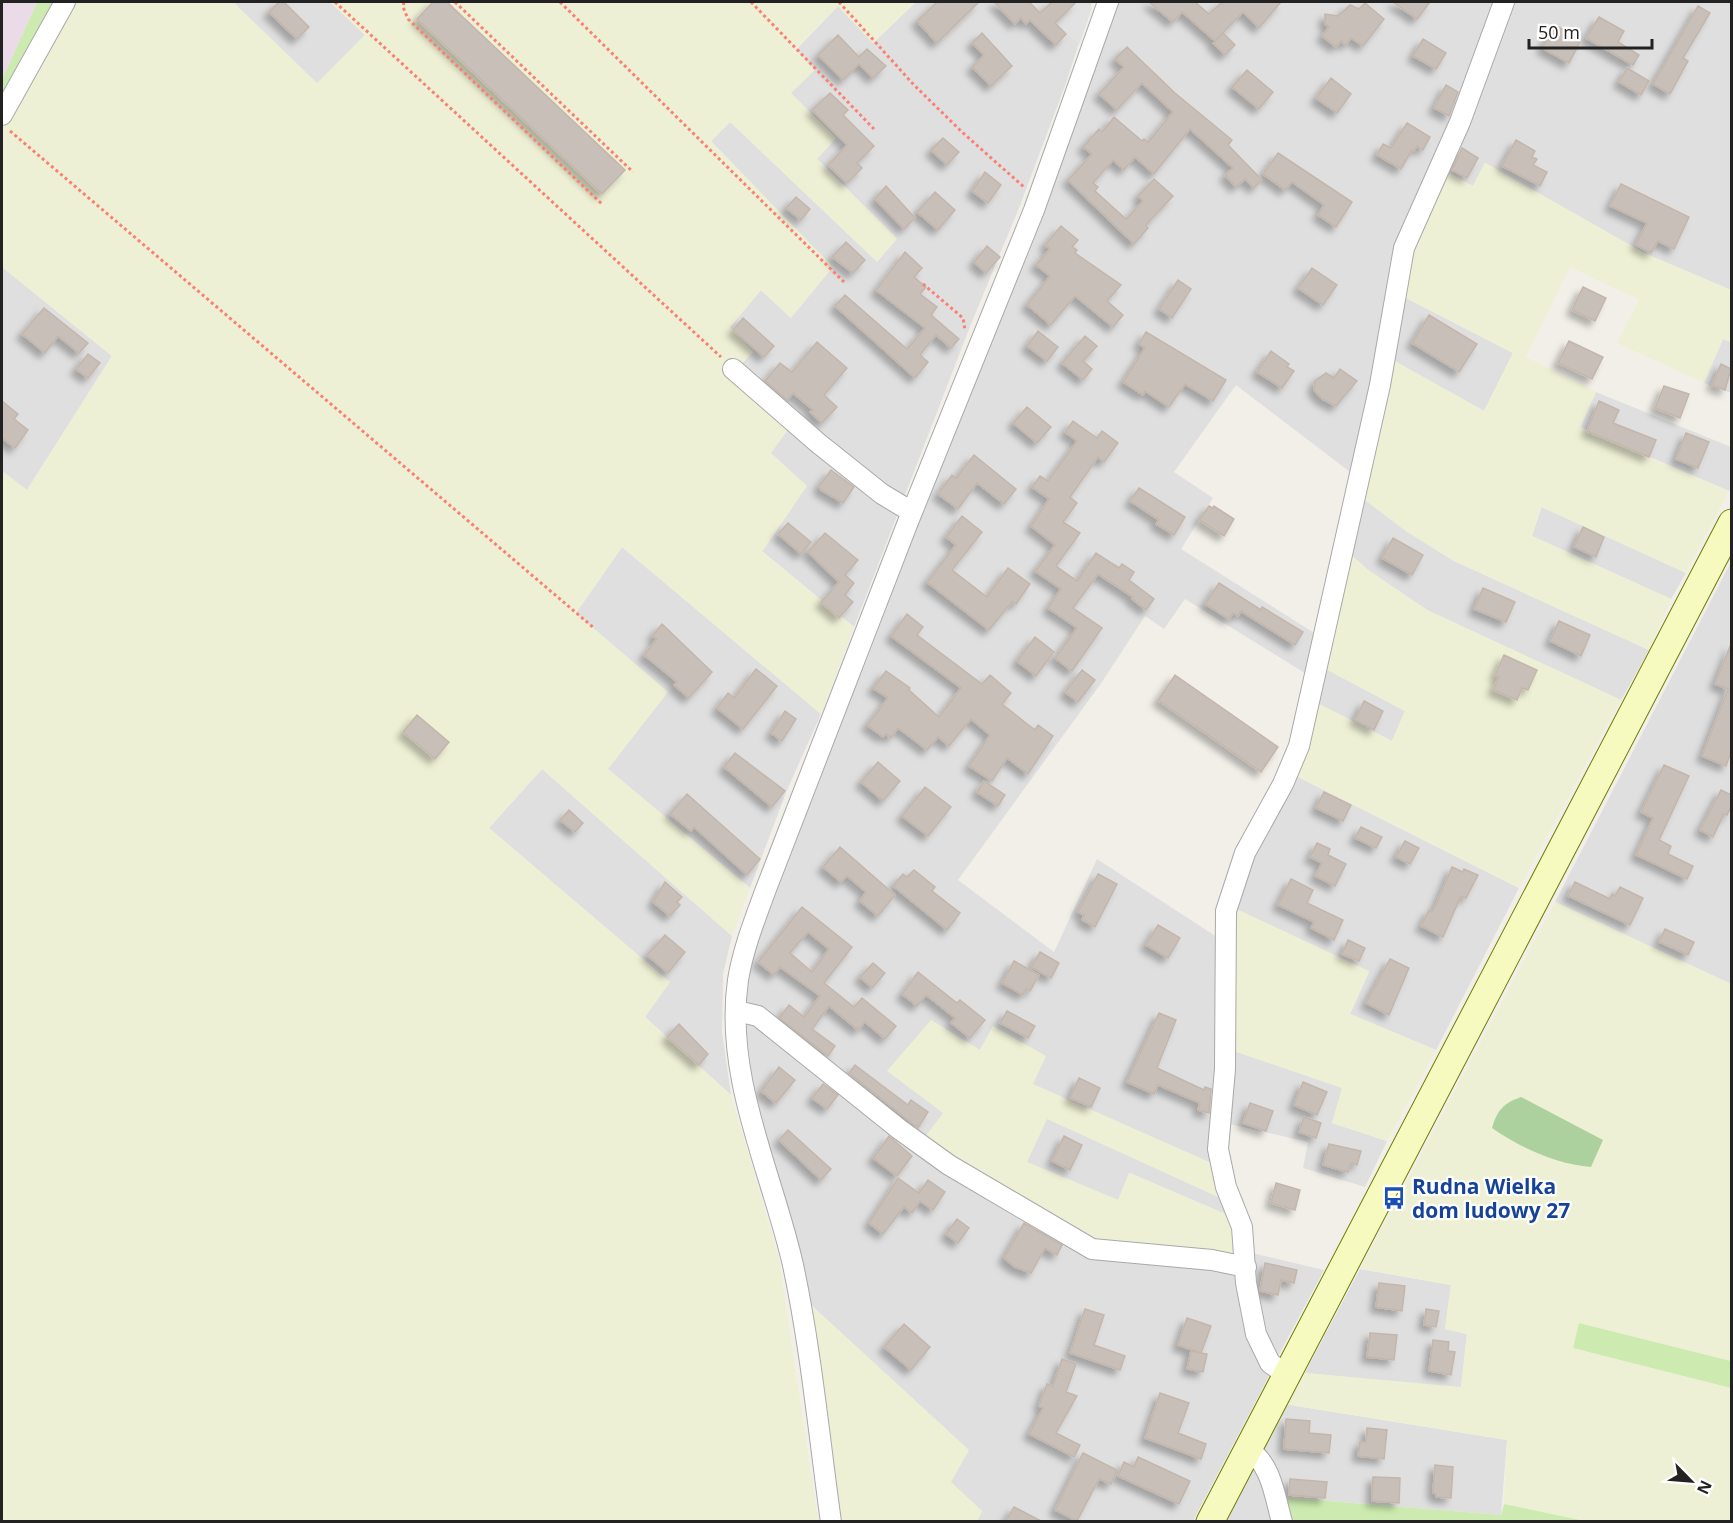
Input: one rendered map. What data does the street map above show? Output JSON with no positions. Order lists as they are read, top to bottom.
{
  "places": {
    "bus stop": ["Rudna Wielka dom ludowy 27"]
  },
  "scale_bar": "50 m",
  "north": "bottom right"
}
